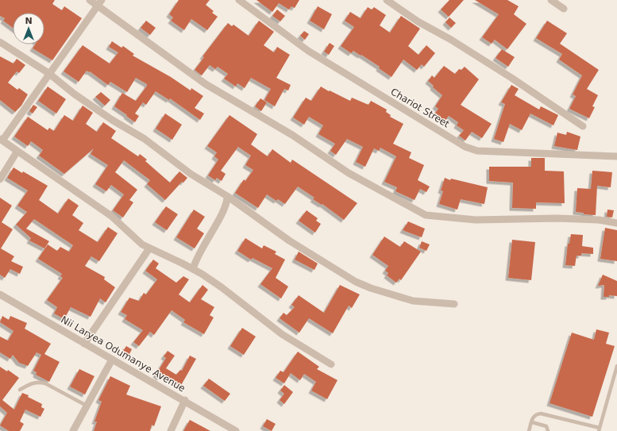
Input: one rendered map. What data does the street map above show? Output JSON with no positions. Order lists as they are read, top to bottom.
{
  "streets": {
    "street": ["Chariot Street", "Nii Laryea Odumanye Avenue"]
  },
  "north": "top"
}
